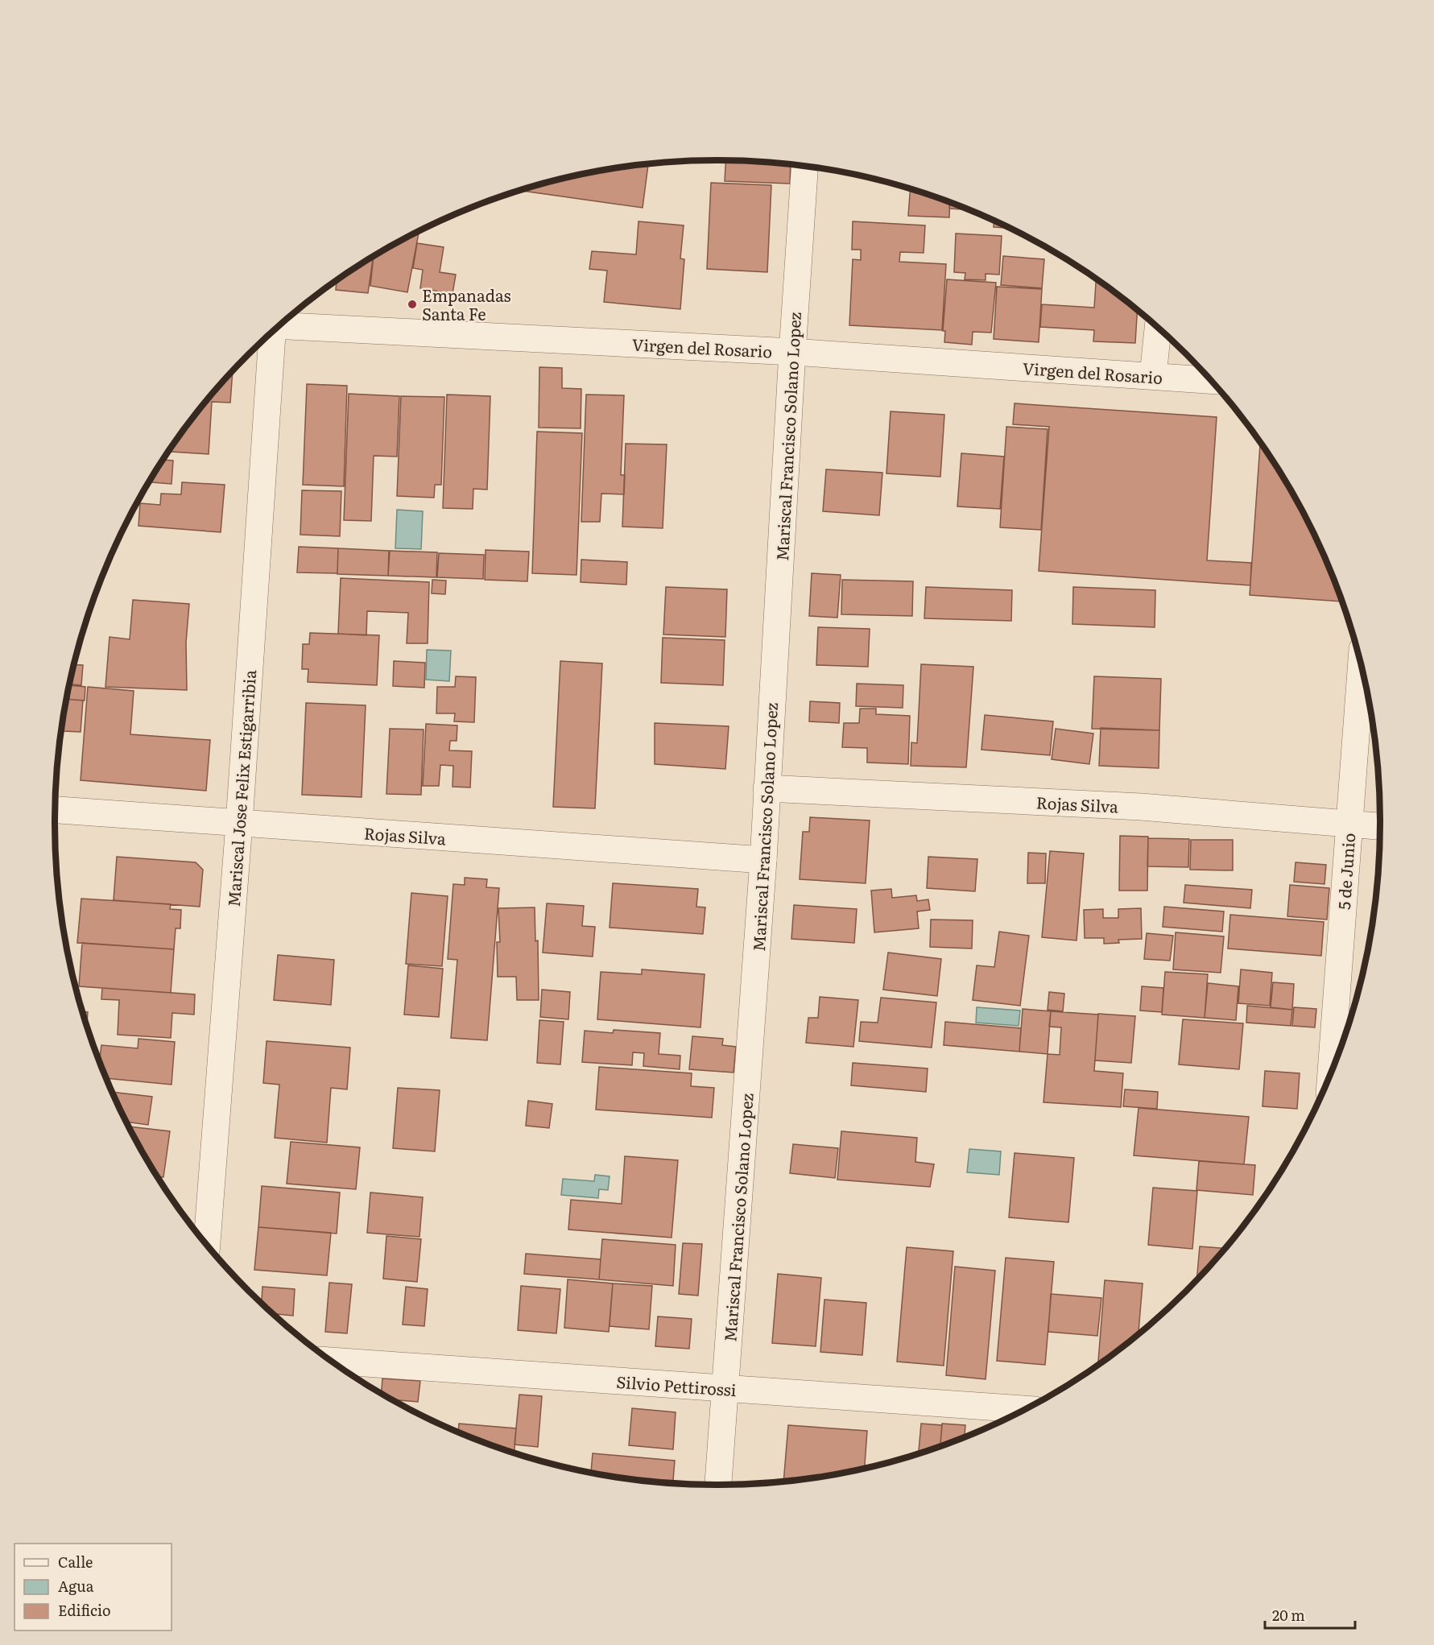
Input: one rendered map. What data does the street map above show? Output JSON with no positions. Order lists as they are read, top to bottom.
{
  "streets": {
    "street": [
      "Virgen del Rosario",
      "Mariscal Francisco Solano Lopez",
      "Mariscal Jose Felix Estigarribia",
      "Rojas Silva",
      "5 de Junio",
      "Silvio Pettirossi"
    ]
  },
  "crossings": [
    ["Virgen del Rosario", "Mariscal Francisco Solano Lopez"],
    ["Mariscal Francisco Solano Lopez", "Rojas Silva"],
    ["Mariscal Francisco Solano Lopez", "Silvio Pettirossi"],
    ["Mariscal Jose Felix Estigarribia", "Rojas Silva"],
    ["Rojas Silva", "5 de Junio"]
  ],
  "places": ["Empanadas Santa Fe"],
  "legend": ["Calle", "Agua", "Edificio"],
  "scale_bar": "20 m"
}
